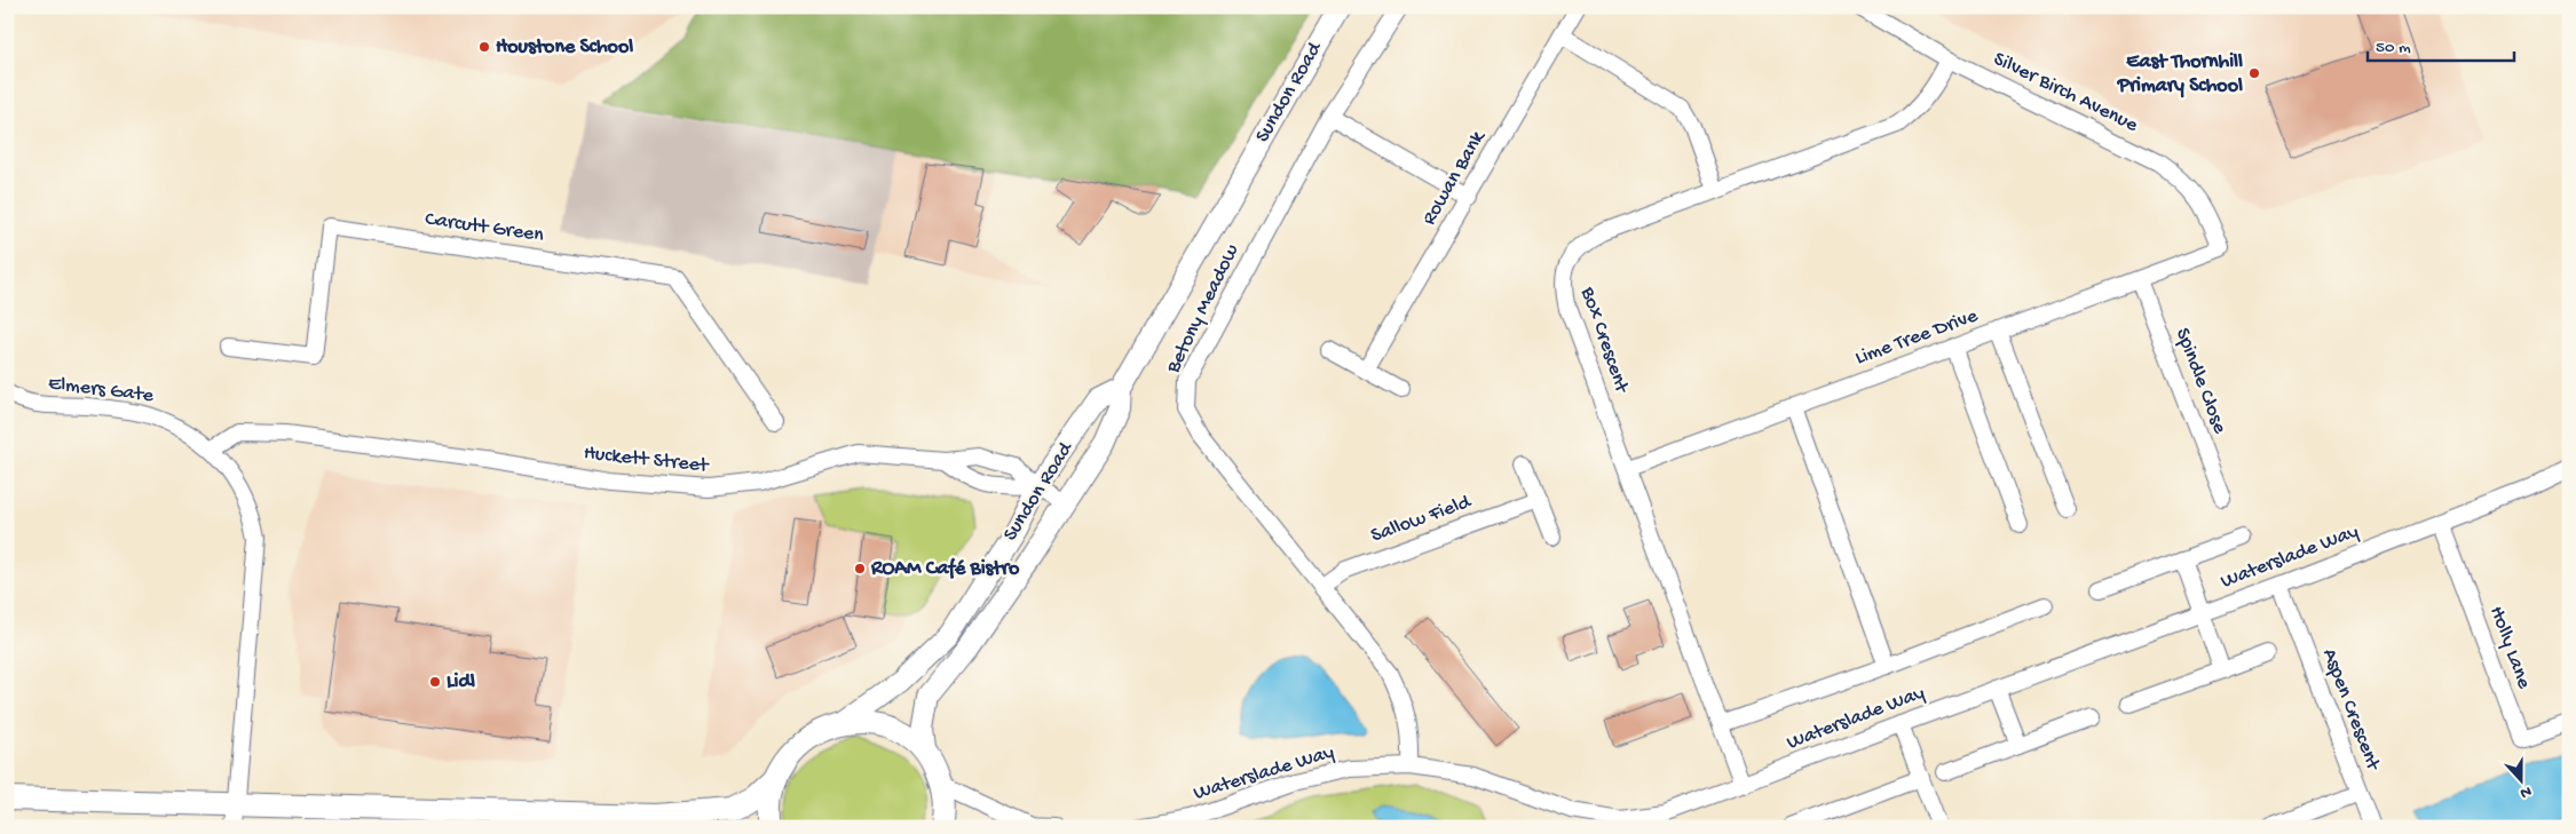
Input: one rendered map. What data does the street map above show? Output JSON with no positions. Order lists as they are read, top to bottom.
{
  "streets": {
    "street": [
      "Sundon Road",
      "Silver Birch Avenue",
      "Rowan Bank",
      "Carcutt Green",
      "Betony Meadow",
      "Lime Tree Drive",
      "Box Crescent",
      "Spindle Close",
      "Elmers Gate",
      "Huckett Street",
      "Sallow Field",
      "Waterslade Way",
      "Holly Lane",
      "Aspen Crescent"
    ]
  },
  "crossings": [
    ["Sundon Road", "Huckett Street"],
    ["Silver Birch Avenue", "Lime Tree Drive"],
    ["Silver Birch Avenue", "Box Crescent"],
    ["Betony Meadow", "Sallow Field"],
    ["Betony Meadow", "Waterslade Way"],
    ["Lime Tree Drive", "Box Crescent"],
    ["Lime Tree Drive", "Spindle Close"],
    ["Box Crescent", "Waterslade Way"],
    ["Elmers Gate", "Huckett Street"],
    ["Waterslade Way", "Holly Lane"],
    ["Waterslade Way", "Aspen Crescent"]
  ],
  "places": [
    "Houstone School",
    "East Thornhill Primary School",
    "ROAM Café Bistro",
    "Lidl"
  ],
  "scale_bar": "50 m",
  "north": "bottom"
}
